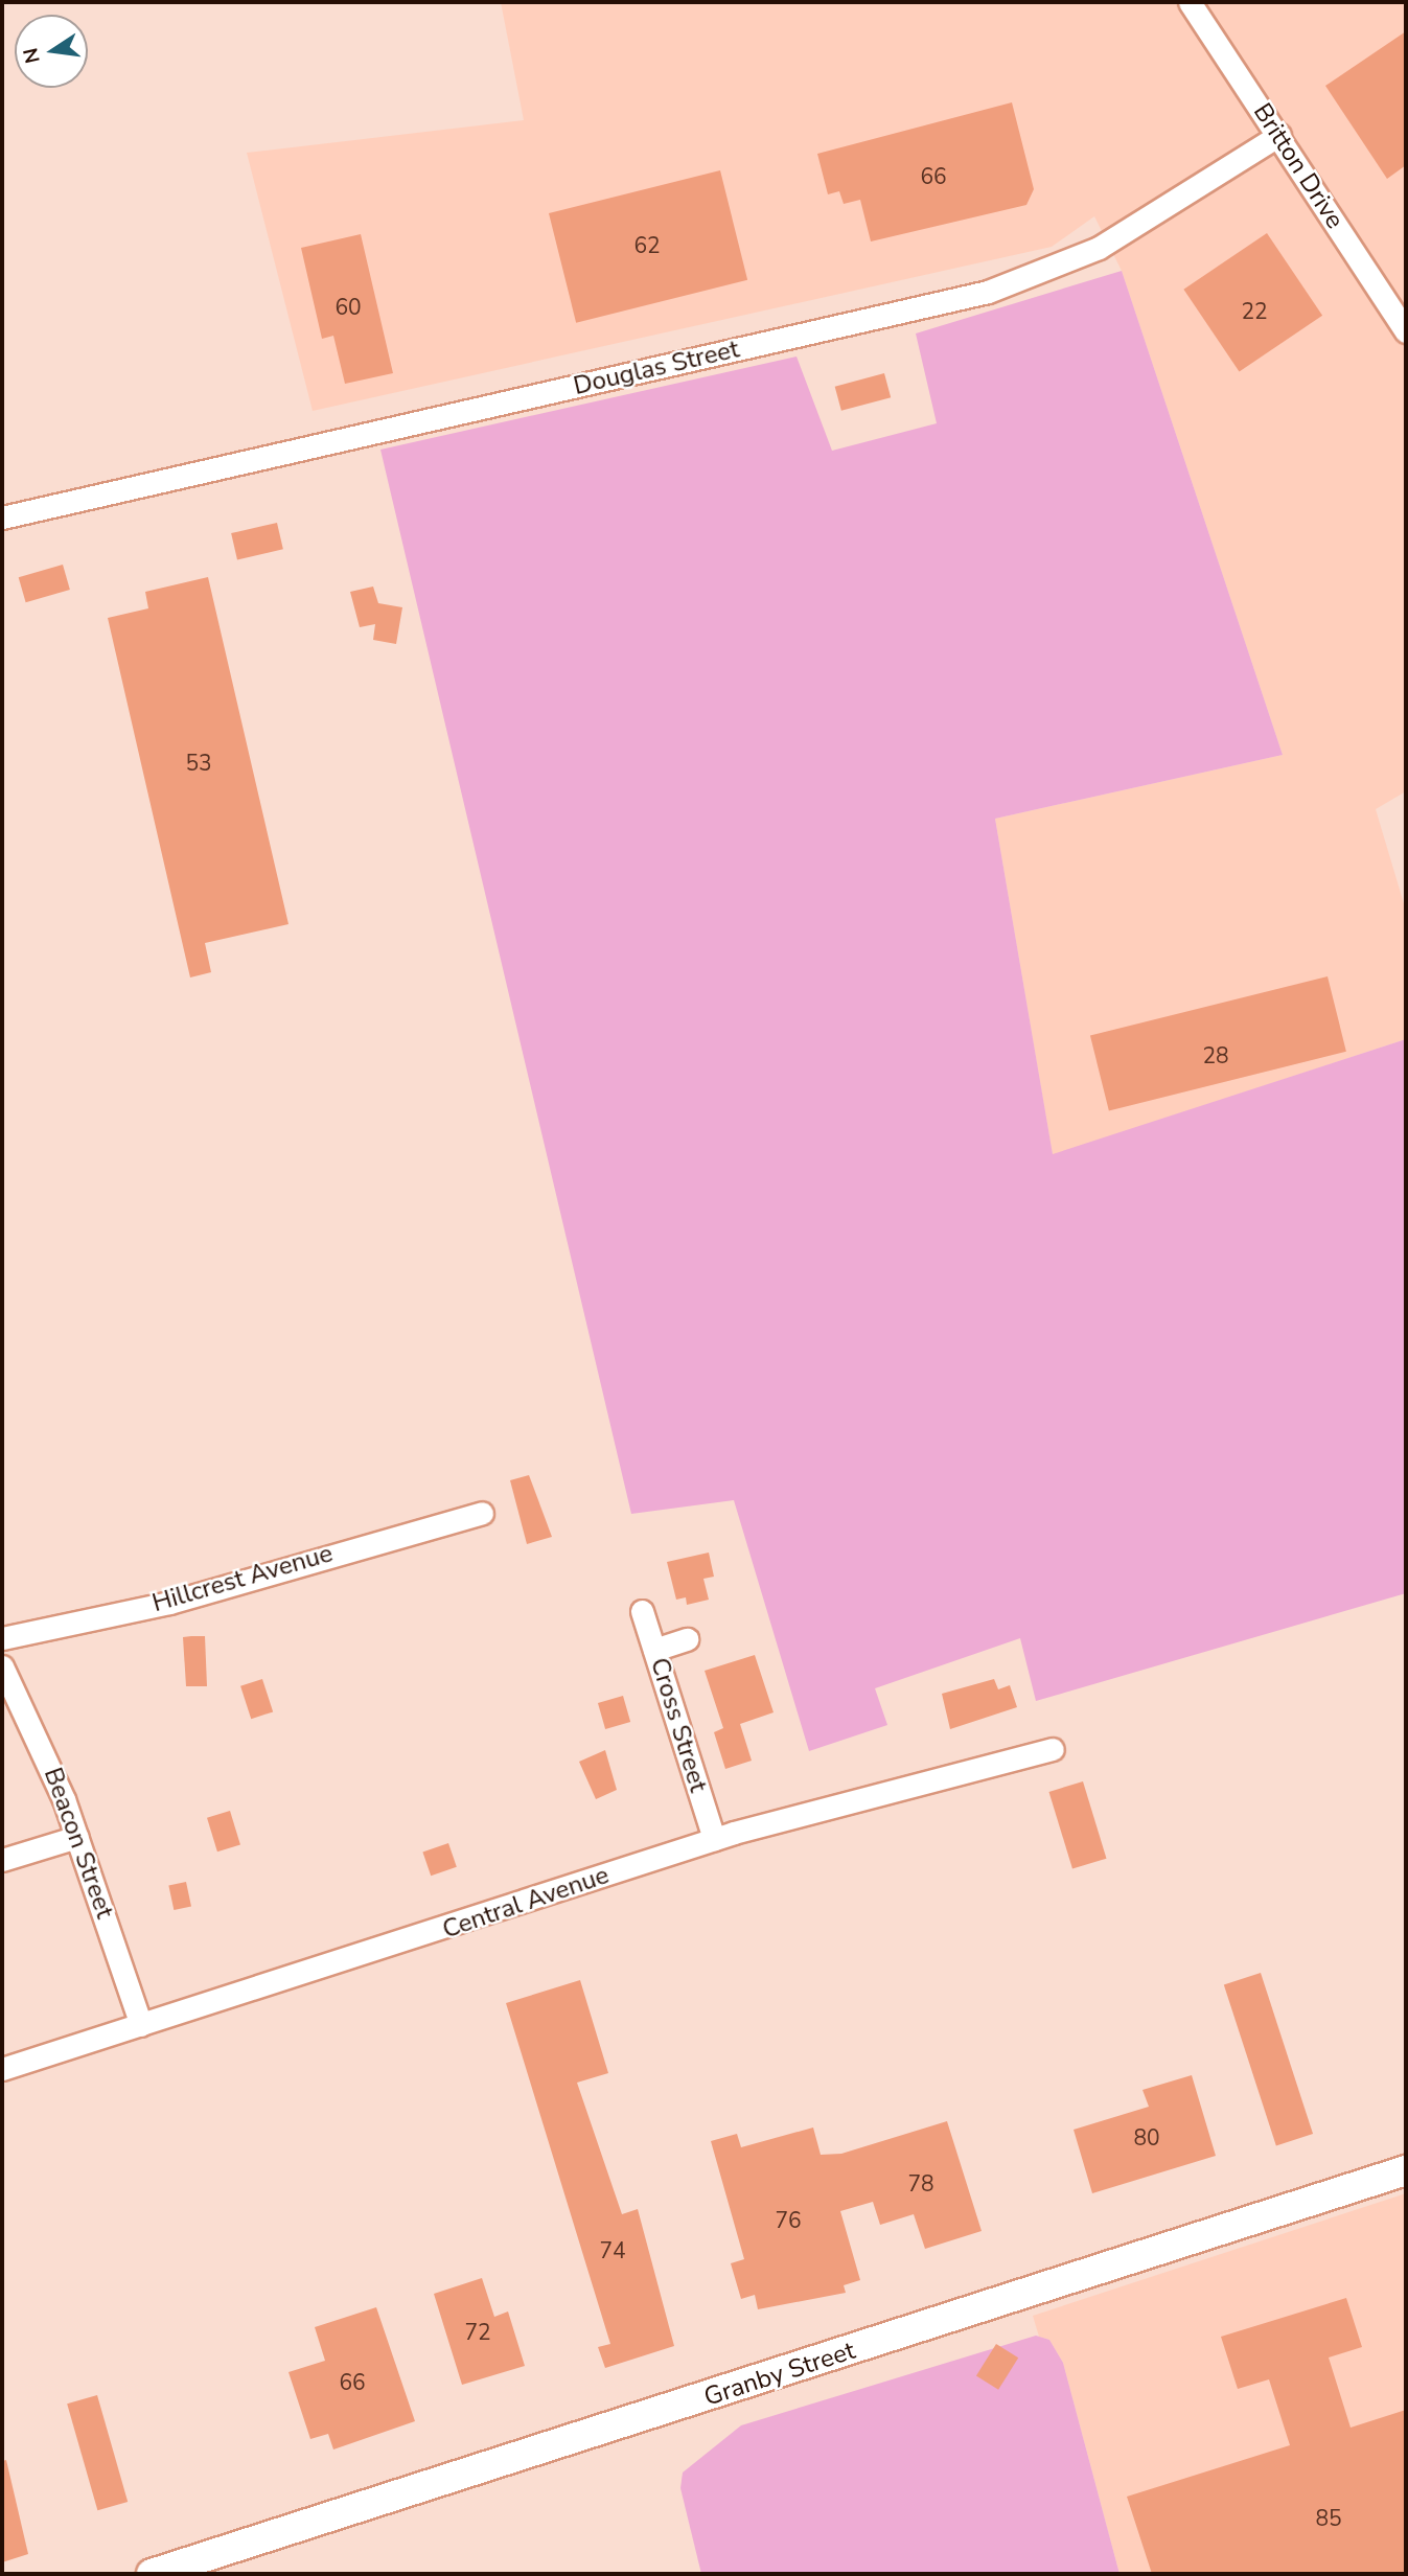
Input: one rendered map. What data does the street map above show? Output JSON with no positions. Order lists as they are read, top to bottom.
{
  "streets": {
    "main road": ["Granby Street"],
    "street": [
      "Britton Drive",
      "Douglas Street",
      "Hillcrest Avenue",
      "Cross Street",
      "Beacon Street",
      "Central Avenue"
    ]
  },
  "crossings": [
    ["Britton Drive", "Douglas Street"],
    ["Cross Street", "Central Avenue"],
    ["Beacon Street", "Central Avenue"]
  ],
  "house_numbers": [
    "66",
    "62",
    "60",
    "22",
    "53",
    "28",
    "80",
    "78",
    "76",
    "74",
    "72",
    "66",
    "85"
  ],
  "north": "left"
}
